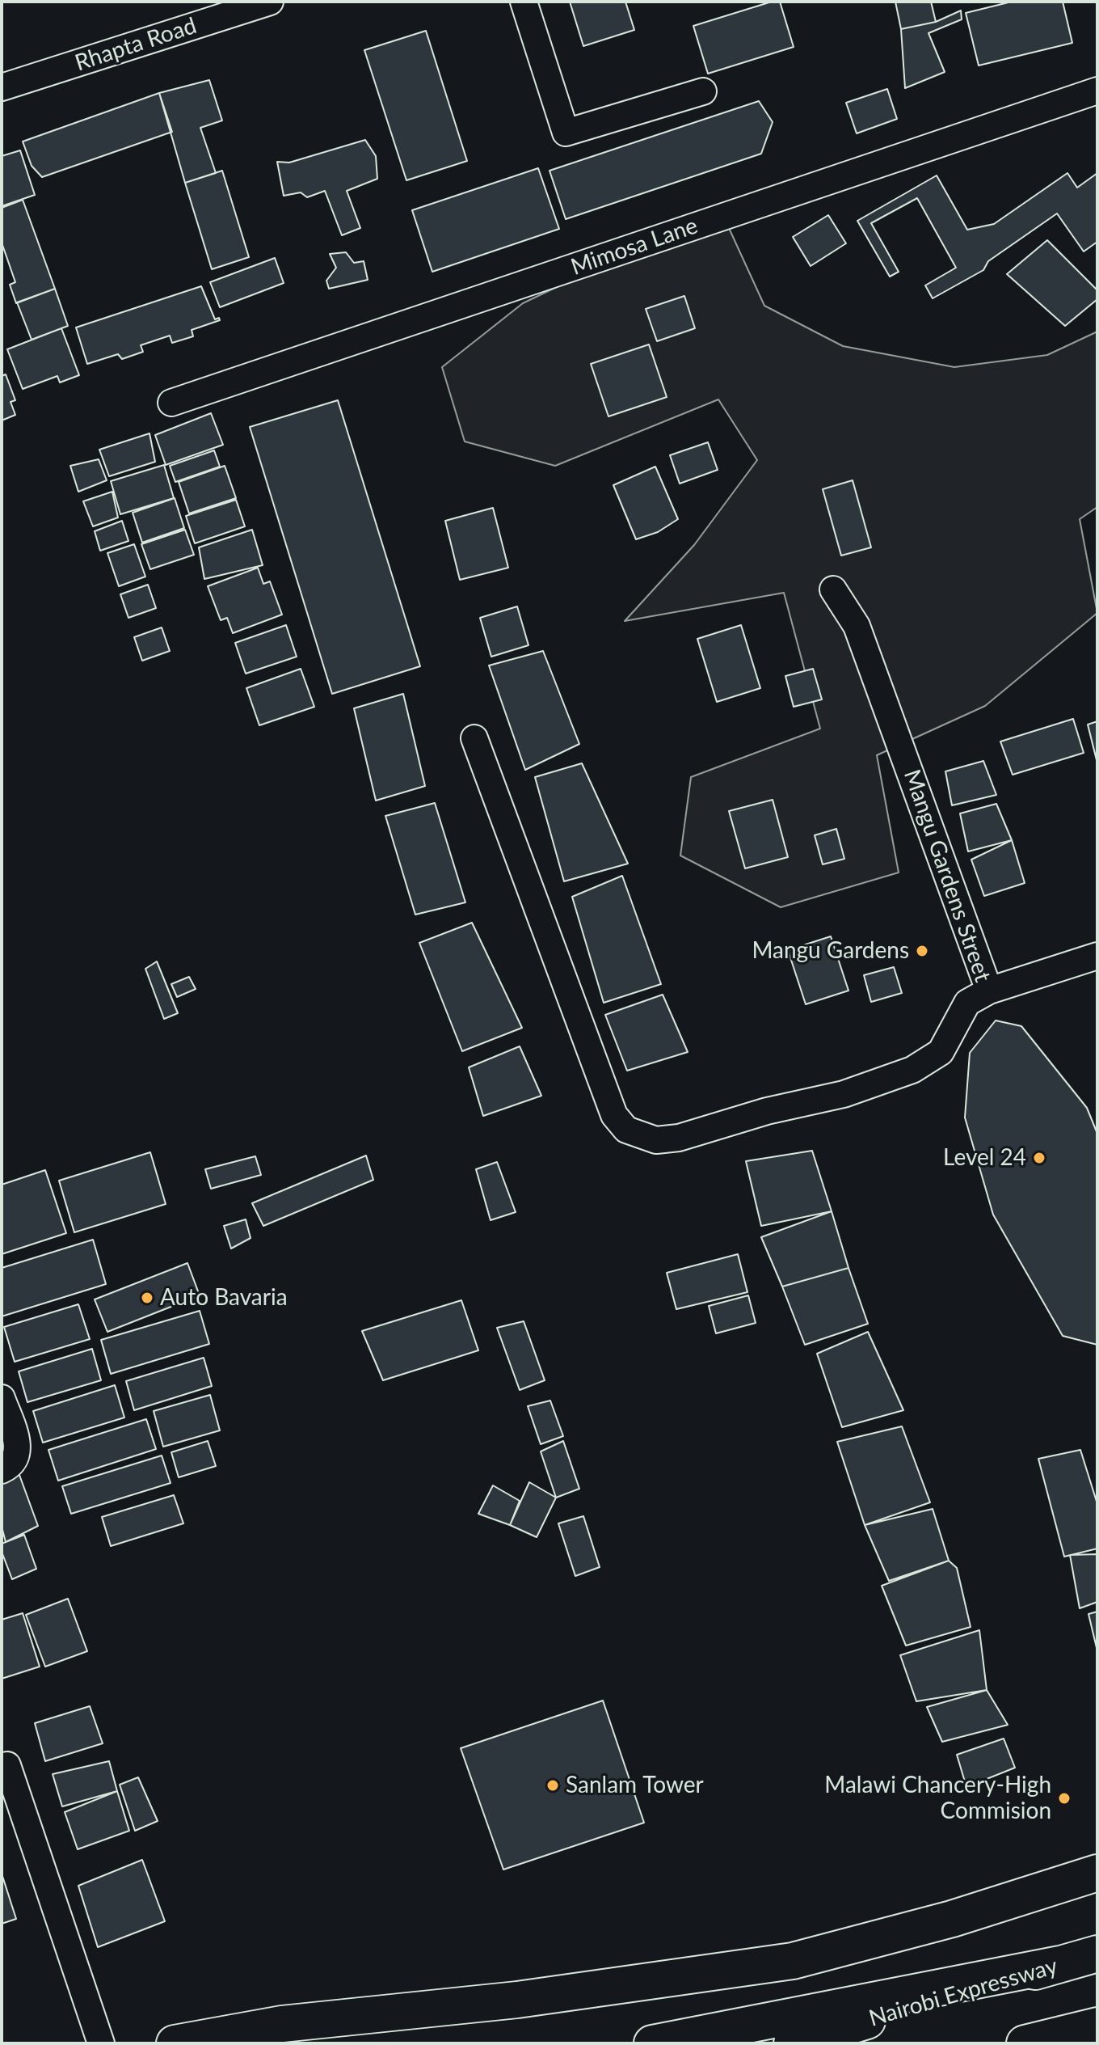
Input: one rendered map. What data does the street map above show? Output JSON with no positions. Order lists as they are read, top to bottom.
{
  "streets": {
    "highway": ["Nairobi Expressway"],
    "street": ["Rhapta Road", "Mimosa Lane", "Mangu Gardens Street"]
  },
  "places": [
    "Mangu Gardens",
    "Level 24",
    "Auto Bavaria",
    "Sanlam Tower",
    "Malawi Chancery-High Commision"
  ]
}
